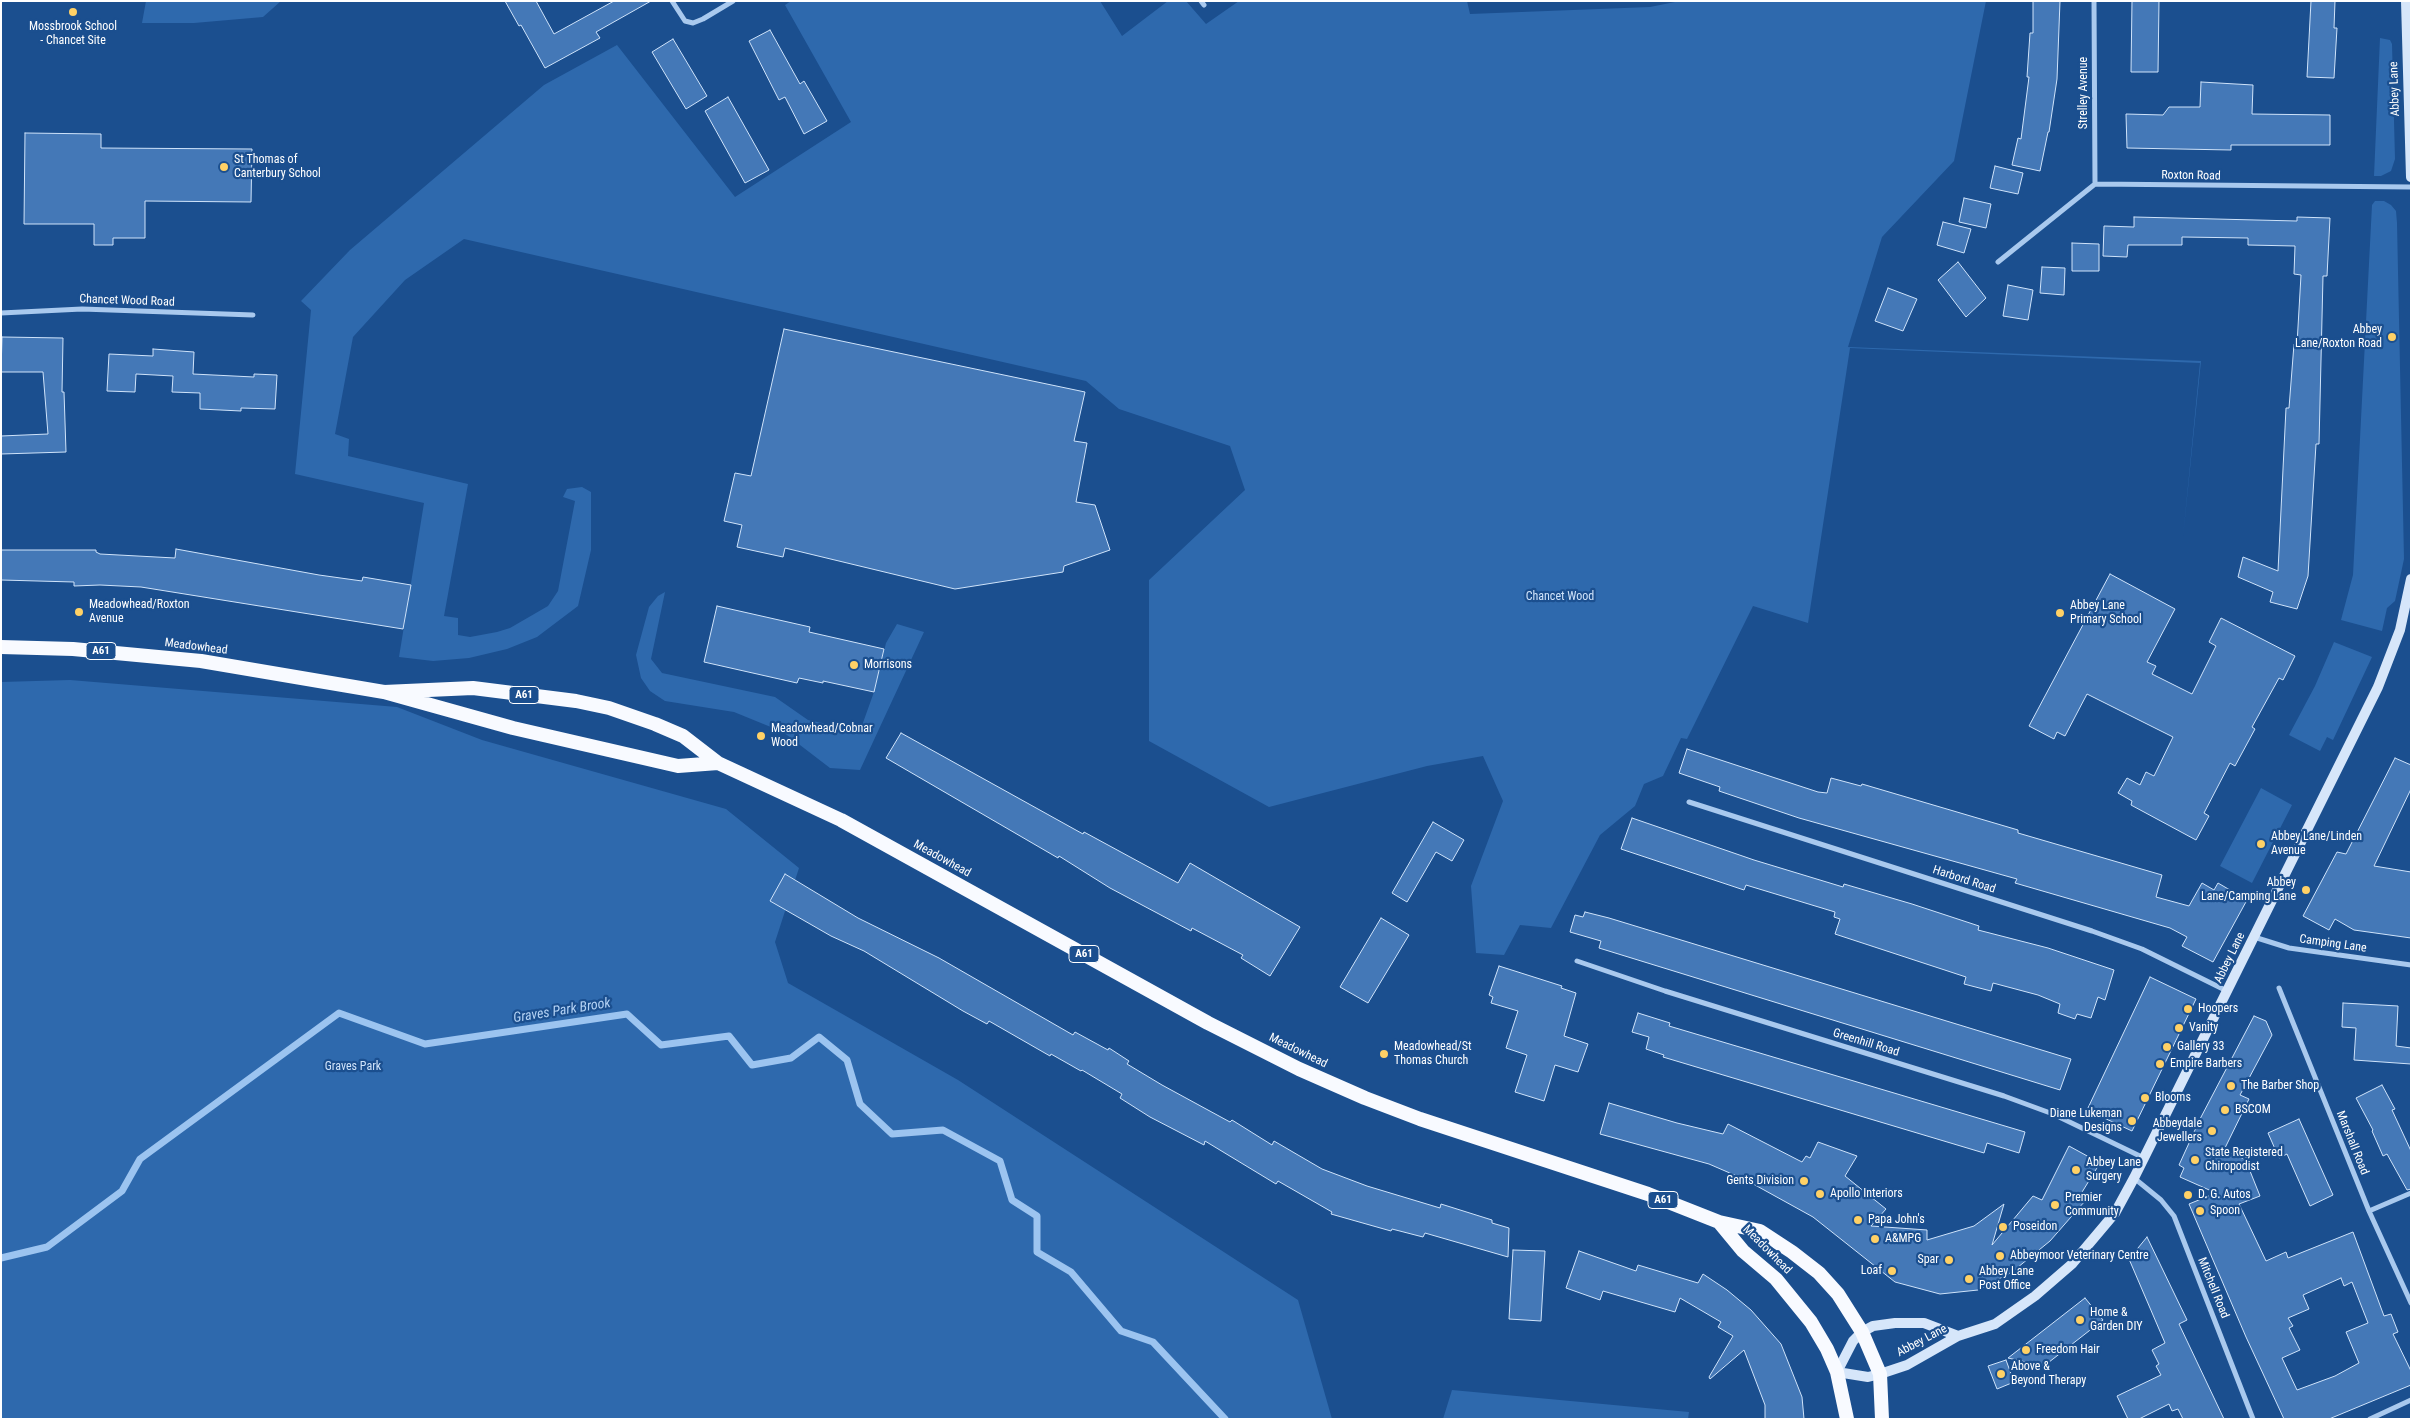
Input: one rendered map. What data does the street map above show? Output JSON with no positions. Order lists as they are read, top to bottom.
{
  "streets": {
    "highway": ["Meadowhead", "A61"],
    "main road": ["Abbey Lane"],
    "street": [
      "Strelley Avenue",
      "Roxton Road",
      "Chancet Wood Road",
      "Harbord Road",
      "Camping Lane",
      "Greenhill Road",
      "Marshall Road",
      "Mitchell Road"
    ]
  },
  "crossings": [
    ["Abbey Lane", "Meadowhead"],
    ["Abbey Lane", "A61"],
    ["Abbey Lane", "Harbord Road"],
    ["Abbey Lane", "Camping Lane"],
    ["Abbey Lane", "Greenhill Road"],
    ["Abbey Lane", "Mitchell Road"],
    ["Strelley Avenue", "Roxton Road"],
    ["Meadowhead", "A61"]
  ],
  "water": ["Graves Park Brook"],
  "parks": ["Chancet Wood", "Graves Park"],
  "places": [
    "Mossbrook School - Chancet Site",
    "St Thomas of Canterbury School",
    "Abbey Lane/Roxton Road",
    "Meadowhead/Roxton Avenue",
    "Abbey Lane Primary School",
    "Morrisons",
    "Meadowhead/Cobnar Wood",
    "Abbey Lane/Linden Avenue",
    "Abbey Lane/Camping Lane",
    "Hoopers",
    "Vanity",
    "Gallery 33",
    "Meadowhead/St Thomas Church",
    "Empire Barbers",
    "The Barber Shop",
    "Blooms",
    "BSCOM",
    "Diane Lukeman Designs",
    "Abbeydale Jewellers",
    "State Registered Chiropodist",
    "Abbey Lane Surgery",
    "Gents Division",
    "Apollo Interiors",
    "D. G. Autos",
    "Premier Community",
    "Spoon",
    "Papa John's",
    "Poseidon",
    "A&MPG",
    "Abbeymoor Veterinary Centre",
    "Spar",
    "Loaf",
    "Abbey Lane Post Office",
    "Home & Garden DIY",
    "Freedom Hair",
    "Above & Beyond Therapy"
  ]
}
